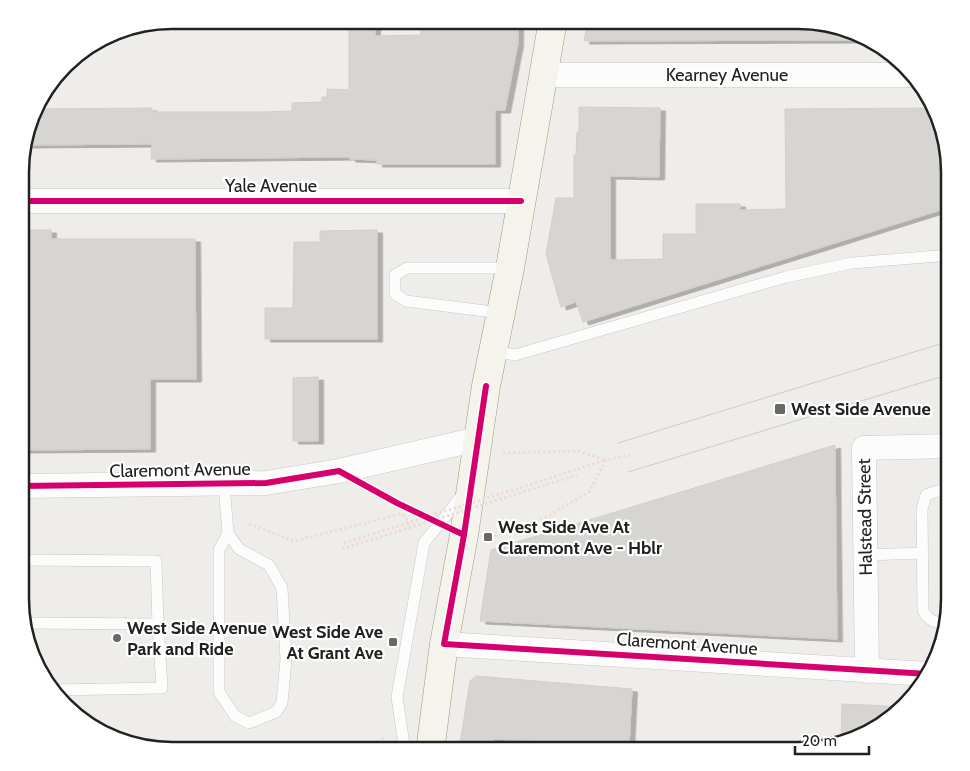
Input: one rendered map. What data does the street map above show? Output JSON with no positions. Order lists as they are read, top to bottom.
{
  "streets": {
    "street": [
      "Kearney Avenue",
      "Yale Avenue",
      "Claremont Avenue",
      "Halstead Street"
    ]
  },
  "crossings": [
    ["Claremont Avenue", "Halstead Street"]
  ],
  "places": {
    "transit": ["West Side Avenue", "West Side Ave At Claremont Ave - Hblr", "West Side Ave At Grant Ave"],
    "other": ["West Side Avenue Park and Ride"]
  },
  "scale_bar": "20 m"
}
